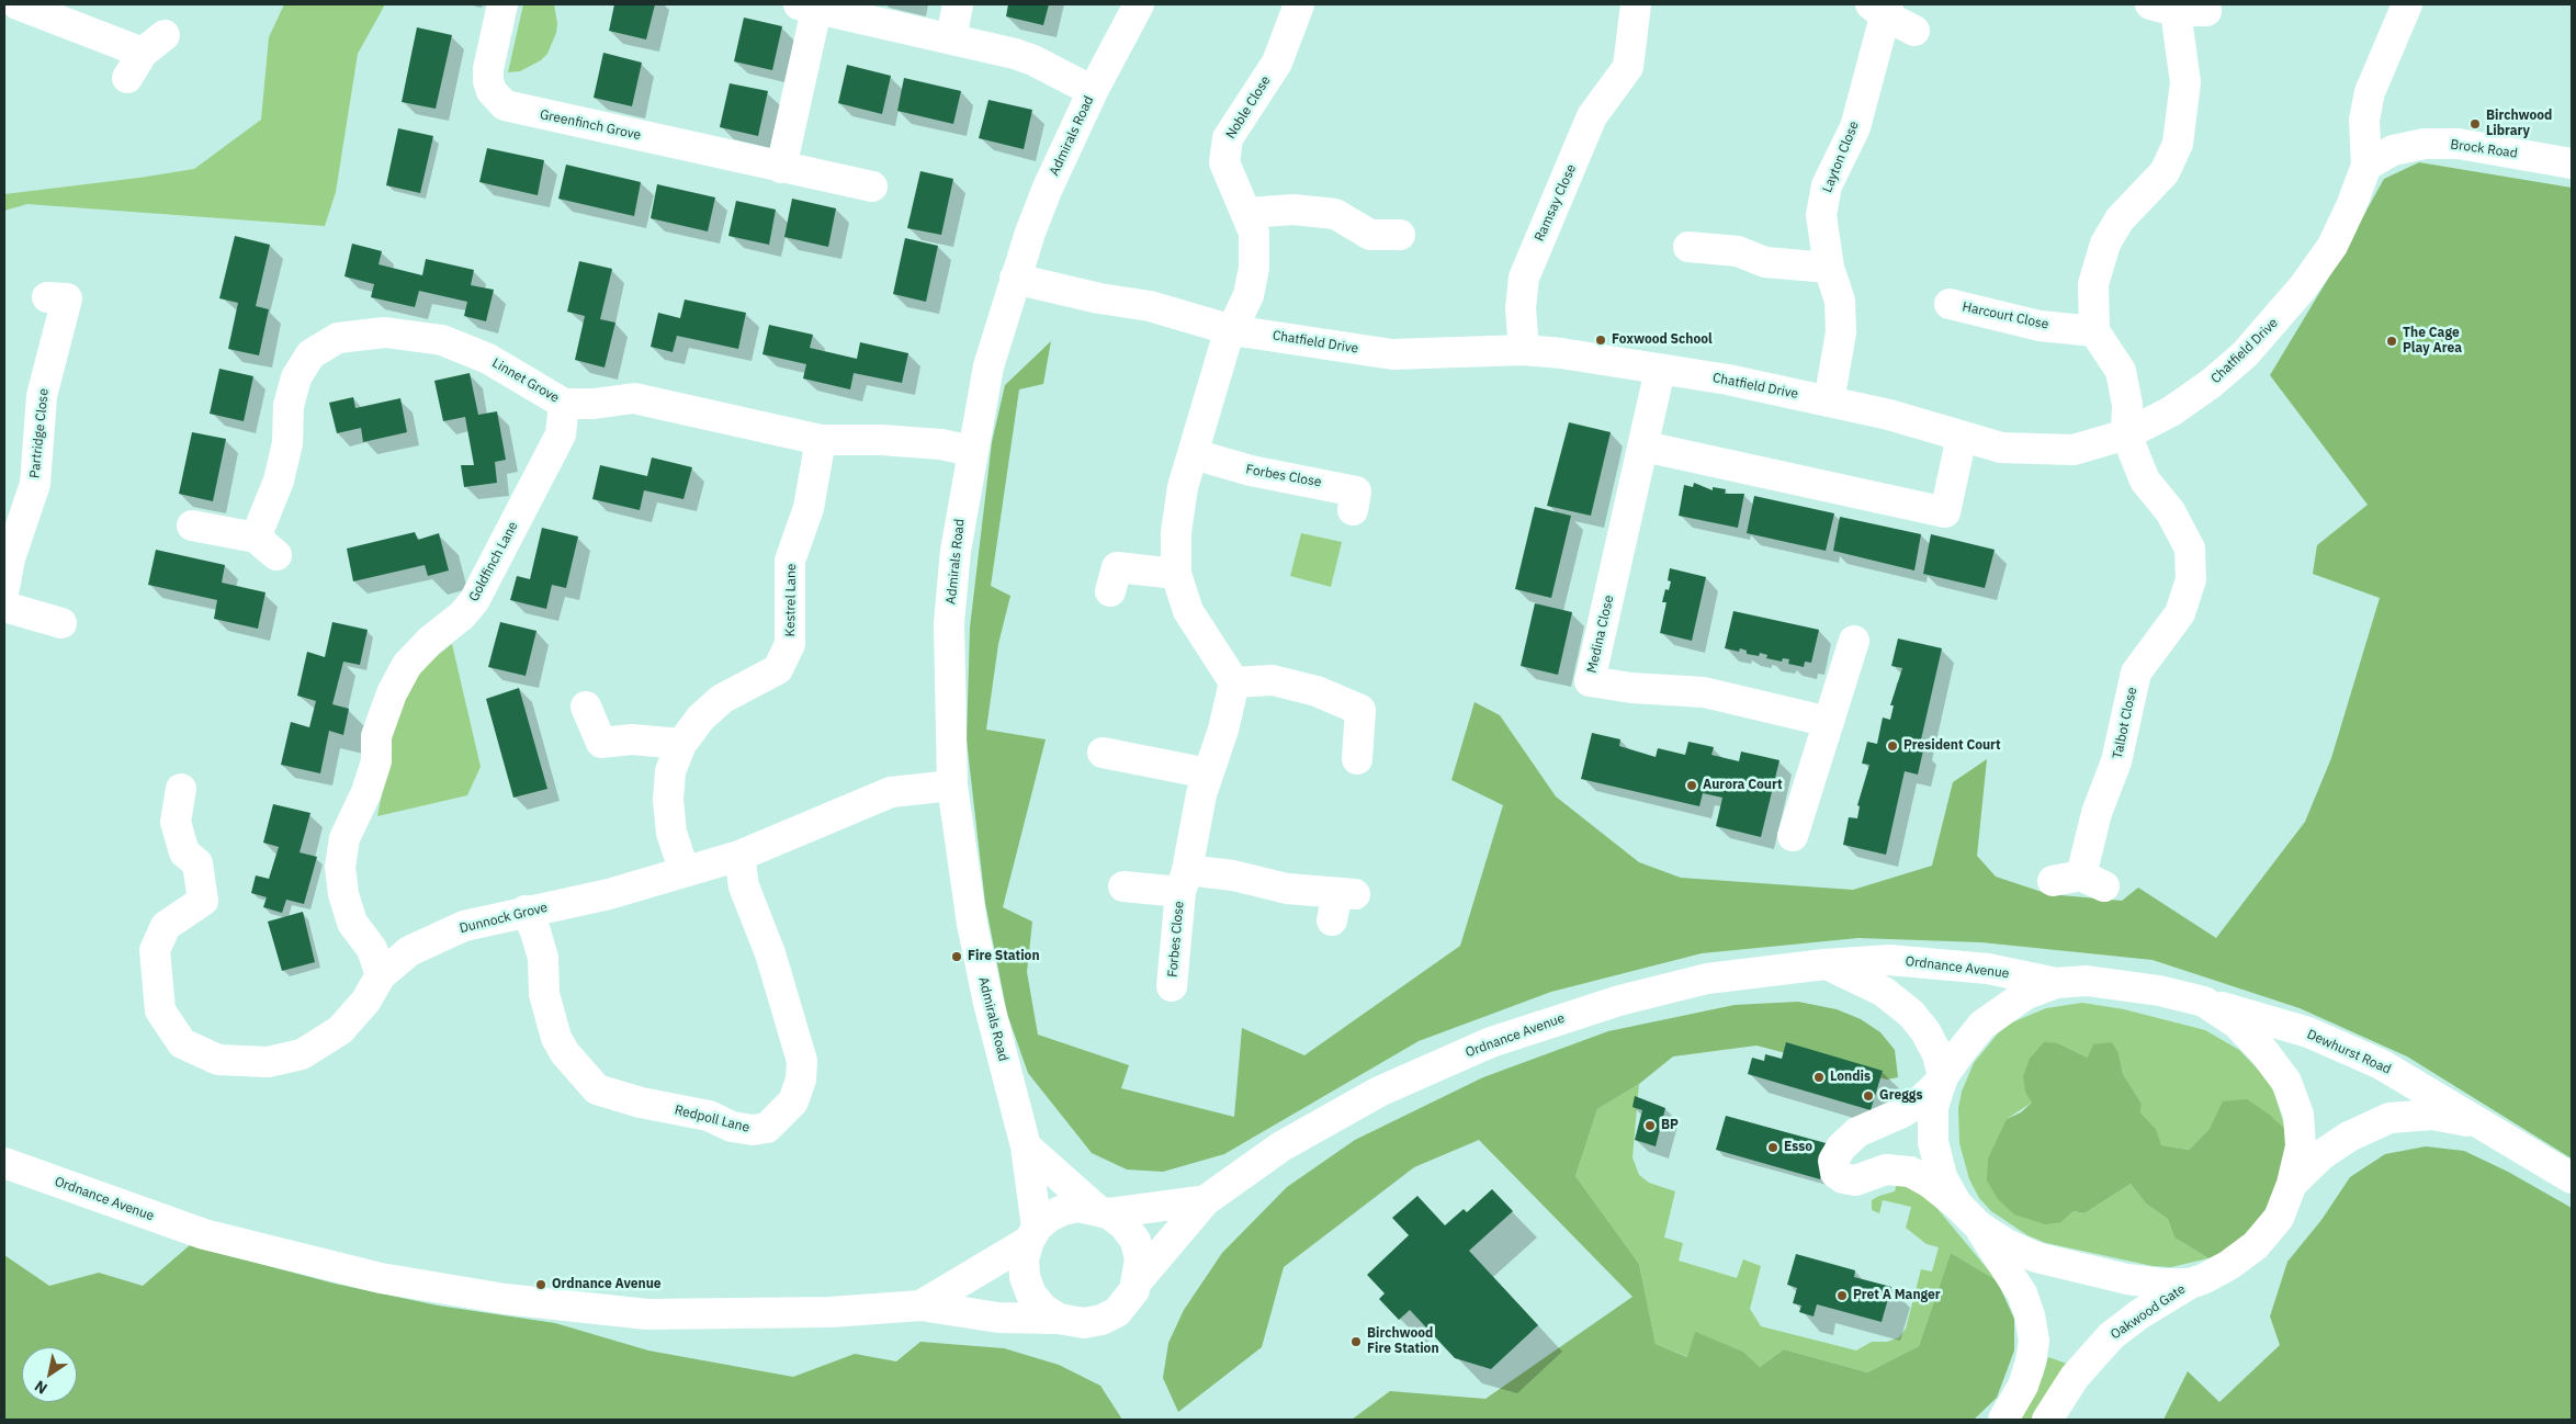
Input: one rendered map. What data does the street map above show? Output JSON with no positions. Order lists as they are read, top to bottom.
{
  "streets": {
    "street": [
      "Noble Close",
      "Greenfinch Grove",
      "Admirals Road",
      "Brock Road",
      "Layton Close",
      "Ramsay Close",
      "Harcourt Close",
      "Chatfield Drive",
      "Linnet Grove",
      "Partridge Close",
      "Forbes Close",
      "Goldfinch Lane",
      "Kestrel Lane",
      "Medina Close",
      "Talbot Close",
      "Dunnock Grove",
      "Ordnance Avenue",
      "Dewhurst Road",
      "Redpoll Lane",
      "Oakwood Gate"
    ]
  },
  "crossings": [
    ["Noble Close", "Chatfield Drive"],
    ["Admirals Road", "Chatfield Drive"],
    ["Admirals Road", "Linnet Grove"],
    ["Admirals Road", "Dunnock Grove"],
    ["Admirals Road", "Ordnance Avenue"],
    ["Brock Road", "Chatfield Drive"],
    ["Layton Close", "Chatfield Drive"],
    ["Ramsay Close", "Chatfield Drive"],
    ["Chatfield Drive", "Medina Close"],
    ["Chatfield Drive", "Talbot Close"],
    ["Linnet Grove", "Goldfinch Lane"],
    ["Linnet Grove", "Kestrel Lane"],
    ["Goldfinch Lane", "Dunnock Grove"],
    ["Kestrel Lane", "Dunnock Grove"],
    ["Dunnock Grove", "Redpoll Lane"],
    ["Ordnance Avenue", "Dewhurst Road"],
    ["Dewhurst Road", "Oakwood Gate"]
  ],
  "places": [
    "Birchwood Library",
    "Foxwood School",
    "The Cage Play Area",
    "President Court",
    "Aurora Court",
    "Fire Station",
    "Londis",
    "Greggs",
    "BP",
    "Esso",
    "Ordnance Avenue",
    "Pret A Manger",
    "Birchwood Fire Station"
  ],
  "north": "bottom left"
}
